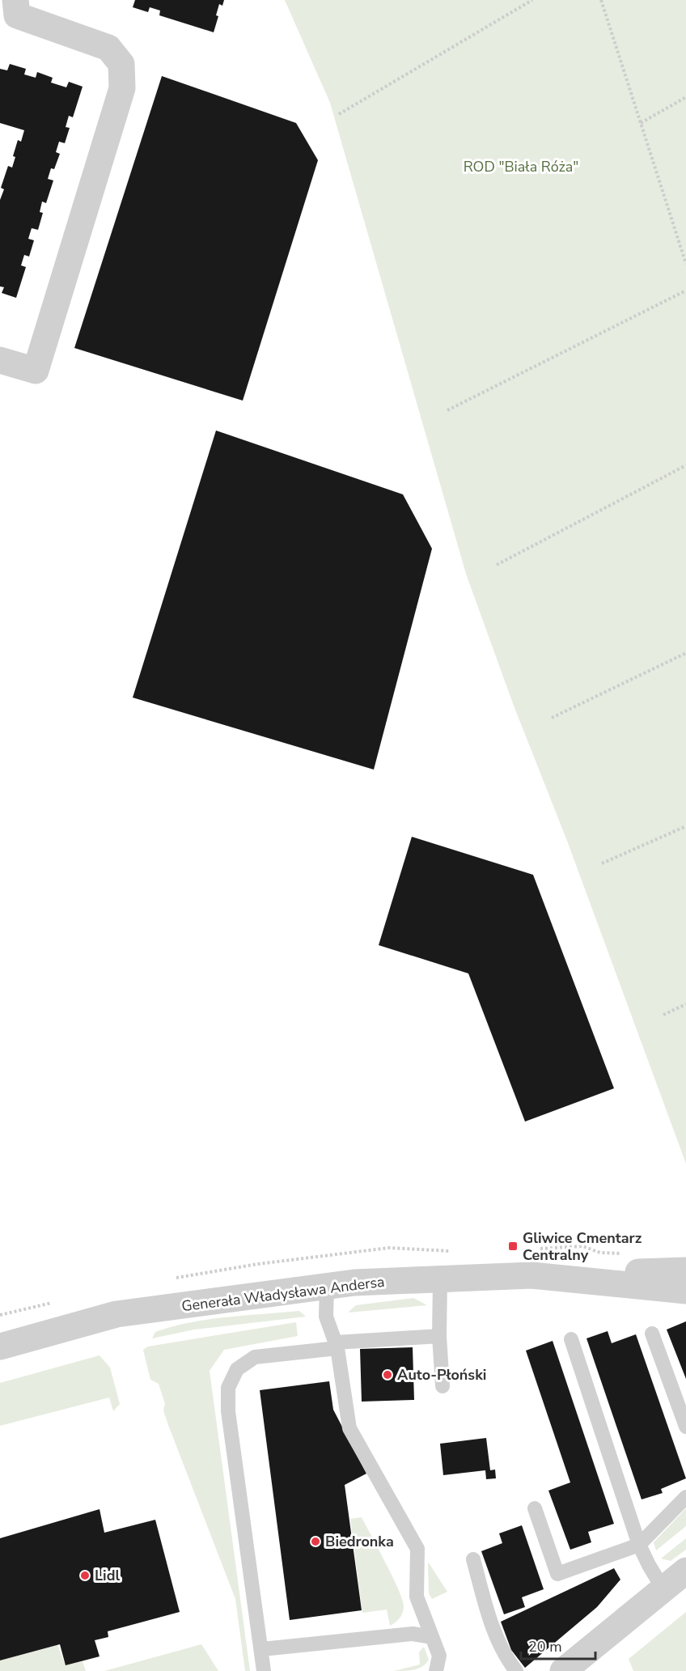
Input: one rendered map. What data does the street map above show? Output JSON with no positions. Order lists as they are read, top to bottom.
{
  "streets": {
    "street": ["Generała Władysława Andersa"]
  },
  "parks": ["ROD \"Biała Róża\""],
  "places": {
    "transit": ["Gliwice Cmentarz Centralny"],
    "other": ["Auto-Płoński", "Biedronka", "Lidl"]
  },
  "scale_bar": "20 m"
}
